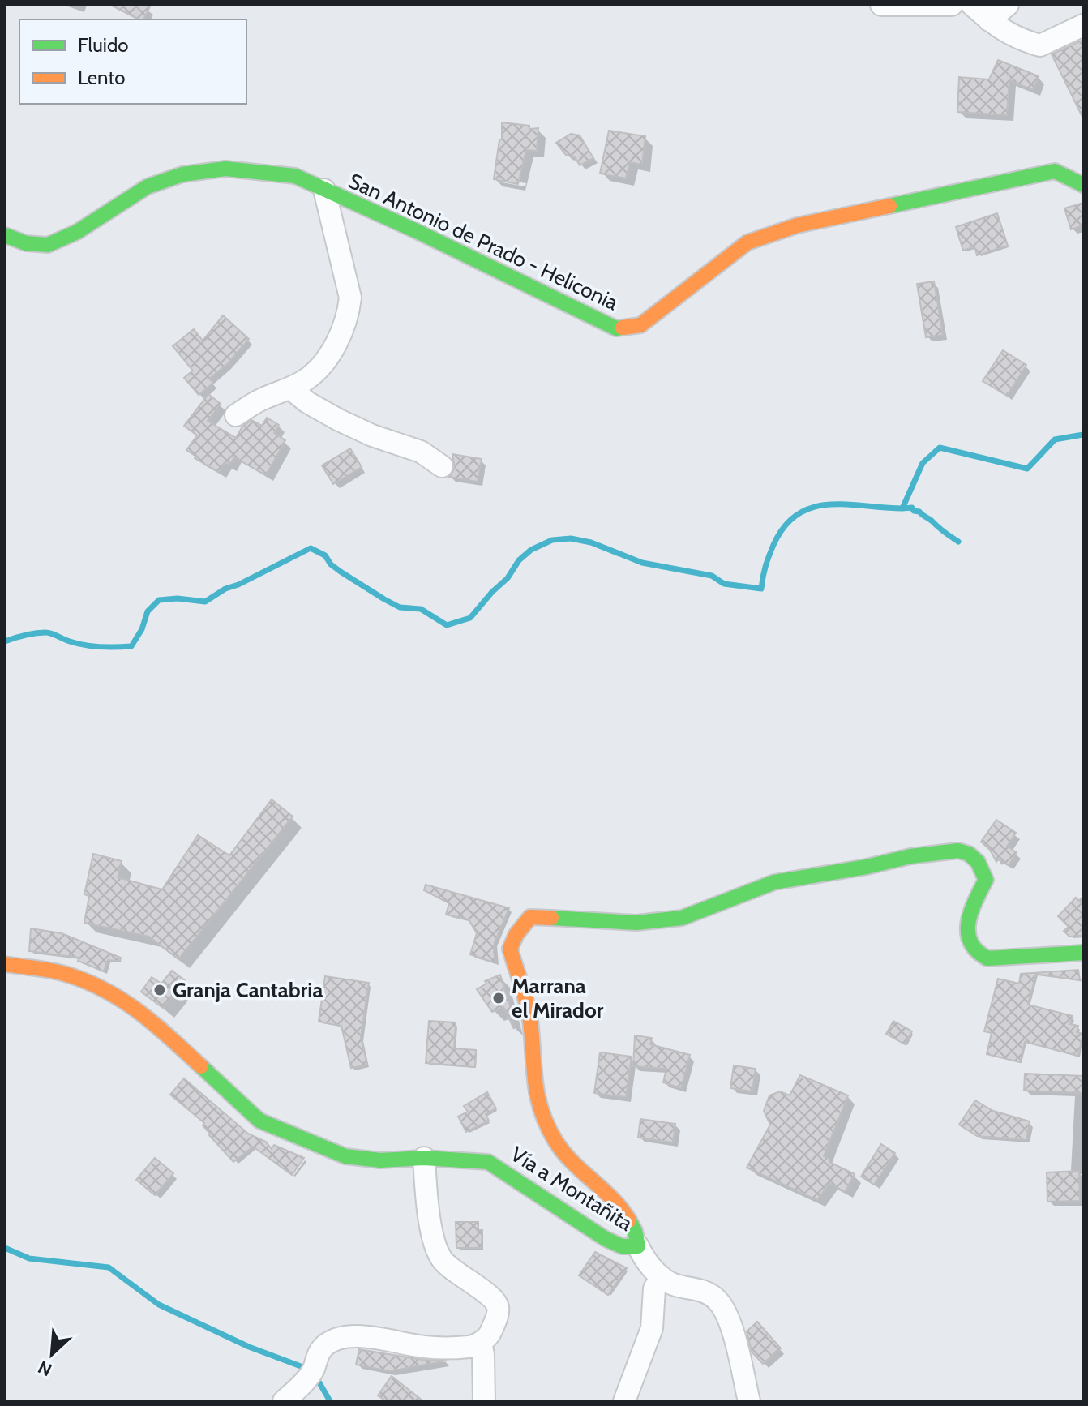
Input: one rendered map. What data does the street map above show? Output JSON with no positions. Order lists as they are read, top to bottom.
{
  "streets": {
    "street": ["San Antonio de Prado - Heliconia", "Vía a Montañita"]
  },
  "places": ["Granja Cantabria", "Marrana el Mirador"],
  "legend": ["Fluido", "Lento"],
  "north": "bottom left"
}
